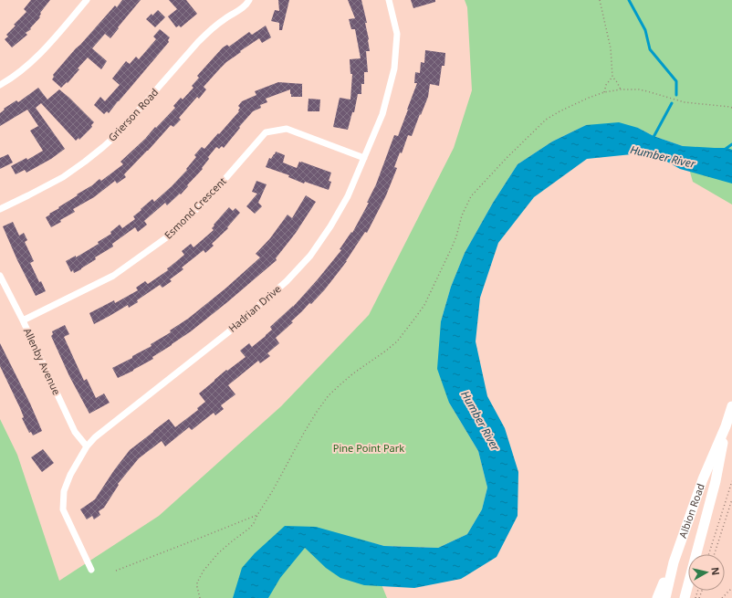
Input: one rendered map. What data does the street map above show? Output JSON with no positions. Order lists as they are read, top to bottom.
{
  "streets": {
    "main road": ["Albion Road"],
    "street": [
      "Grierson Road",
      "Esmond Crescent",
      "Hadrian Drive",
      "Allenby Avenue"
    ]
  },
  "crossings": [
    ["Esmond Crescent", "Hadrian Drive"],
    ["Esmond Crescent", "Allenby Avenue"],
    ["Hadrian Drive", "Allenby Avenue"]
  ],
  "water": ["Humber River"],
  "parks": ["Pine Point Park"],
  "north": "right"
}
